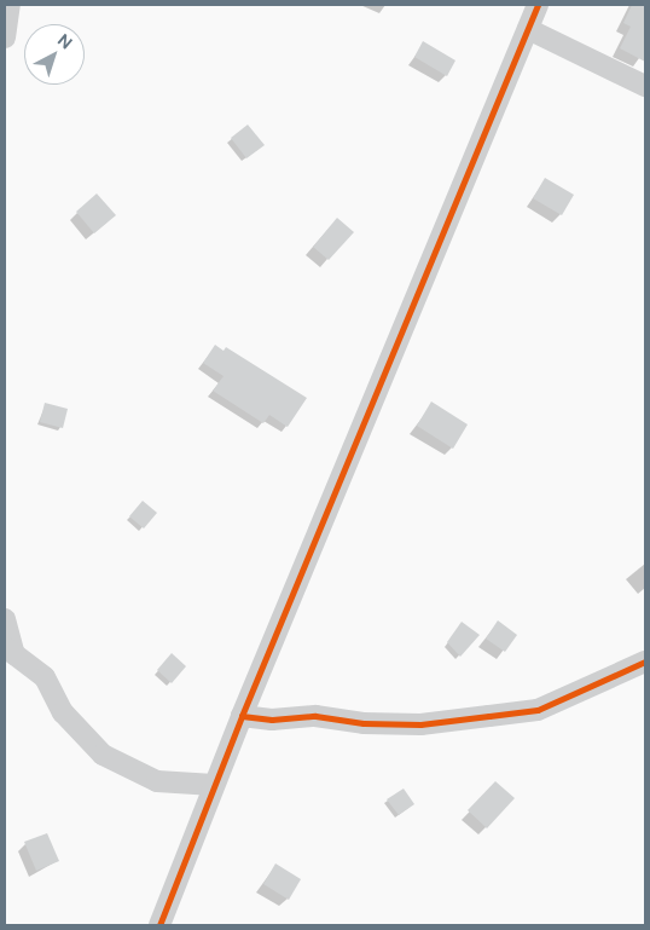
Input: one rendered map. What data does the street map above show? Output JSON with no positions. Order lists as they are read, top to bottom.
{
  "north": "top right"
}
